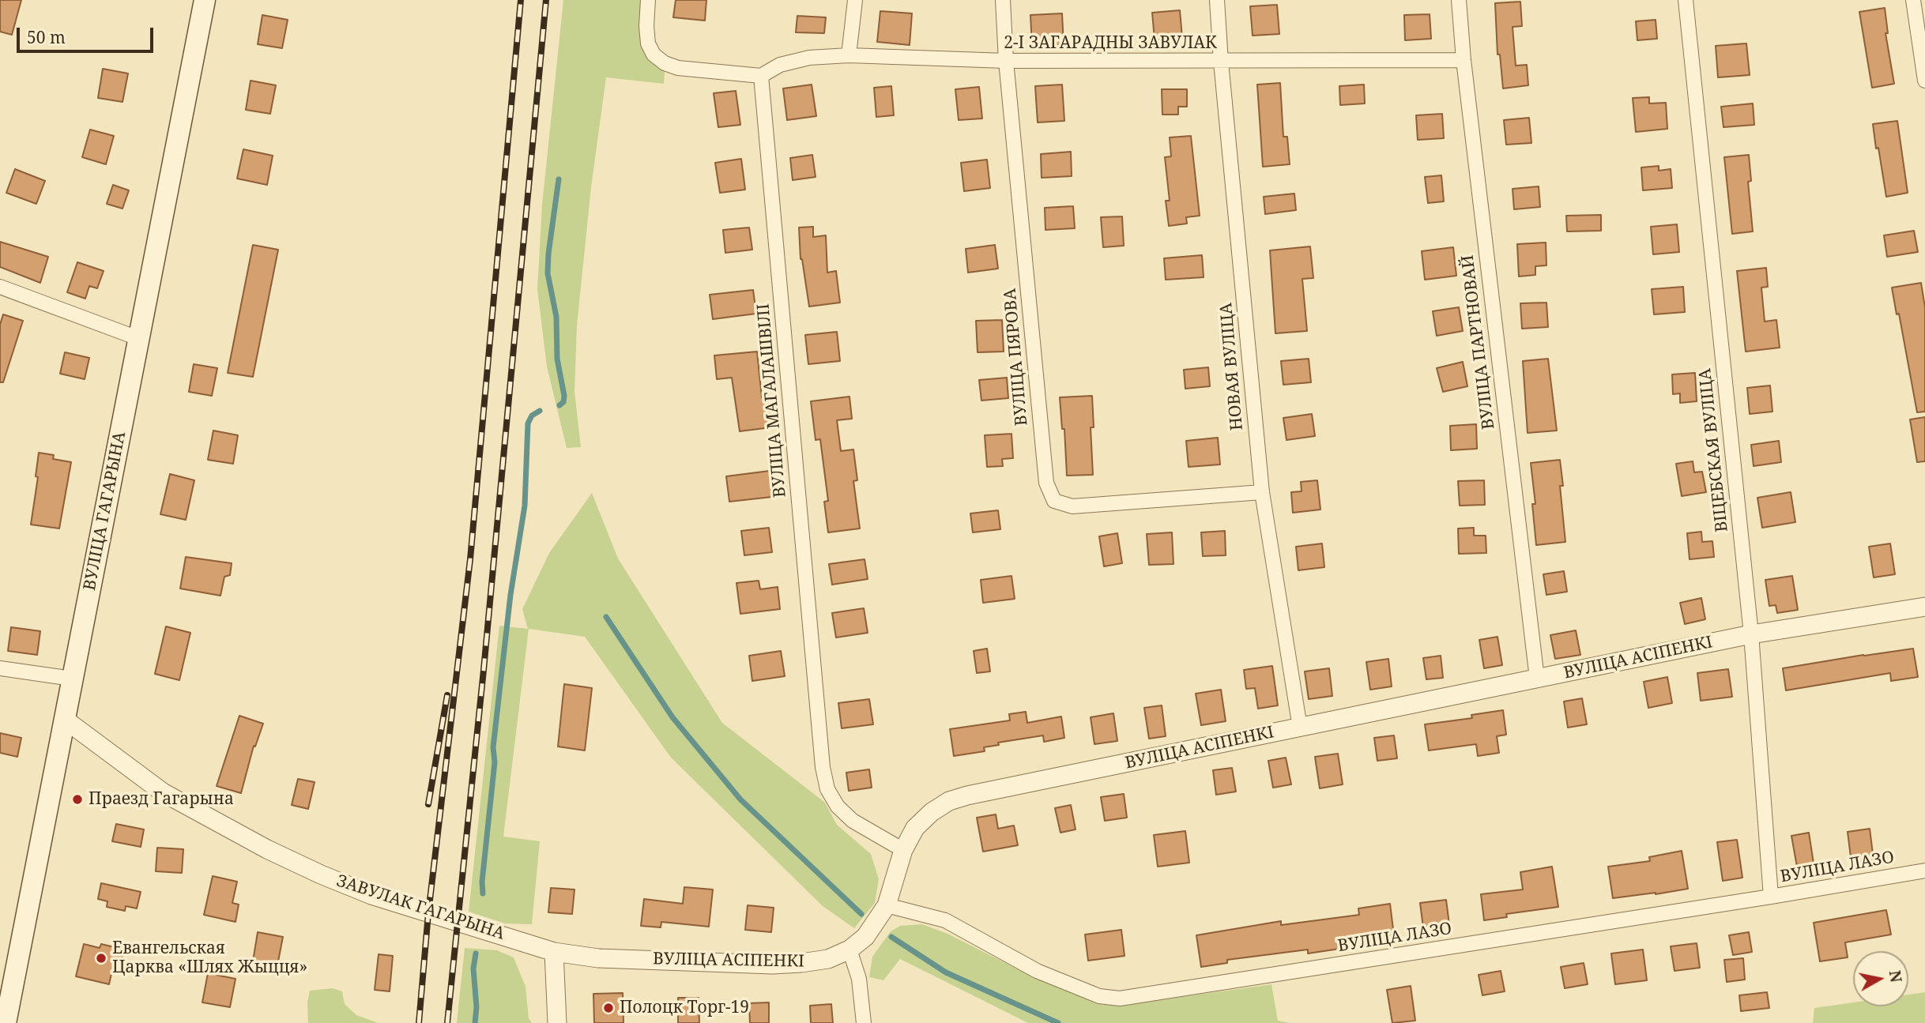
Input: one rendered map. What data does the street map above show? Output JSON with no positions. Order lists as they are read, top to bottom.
{
  "streets": {
    "main road": ["ВУЛІЦА ГАГАРЫНА"],
    "street": [
      "2-І ЗАГАРАДНЫ ЗАВУЛАК",
      "ВУЛІЦА ПАРТНОВАЙ",
      "ВУЛІЦА ПЯРОВА",
      "НОВАЯ ВУЛІЦА",
      "ВУЛІЦА МАГАЛАШВІЛІ",
      "ВІЦЕБСКАЯ ВУЛІЦА",
      "ВУЛІЦА АСІПЕНКІ",
      "ВУЛІЦА ЛАЗО",
      "ЗАВУЛАК ГАГАРЫНА"
    ]
  },
  "crossings": [
    ["2-І ЗАГАРАДНЫ ЗАВУЛАК", "ВУЛІЦА ПАРТНОВАЙ"],
    ["2-І ЗАГАРАДНЫ ЗАВУЛАК", "ВУЛІЦА ПЯРОВА"],
    ["2-І ЗАГАРАДНЫ ЗАВУЛАК", "НОВАЯ ВУЛІЦА"],
    ["2-І ЗАГАРАДНЫ ЗАВУЛАК", "ВУЛІЦА МАГАЛАШВІЛІ"],
    ["ВУЛІЦА ПАРТНОВАЙ", "ВУЛІЦА АСІПЕНКІ"],
    ["ВУЛІЦА ПЯРОВА", "НОВАЯ ВУЛІЦА"],
    ["НОВАЯ ВУЛІЦА", "ВУЛІЦА АСІПЕНКІ"],
    ["ВУЛІЦА МАГАЛАШВІЛІ", "ВУЛІЦА АСІПЕНКІ"],
    ["ВІЦЕБСКАЯ ВУЛІЦА", "ВУЛІЦА АСІПЕНКІ"],
    ["ВІЦЕБСКАЯ ВУЛІЦА", "ВУЛІЦА ЛАЗО"],
    ["ВУЛІЦА ГАГАРЫНА", "ЗАВУЛАК ГАГАРЫНА"],
    ["ВУЛІЦА АСІПЕНКІ", "ВУЛІЦА ЛАЗО"],
    ["ВУЛІЦА АСІПЕНКІ", "ЗАВУЛАК ГАГАРЫНА"]
  ],
  "places": ["Праезд Гагарына", "Евангельская Царква «Шлях Жыцця»", "Полоцк Торг-19"],
  "scale_bar": "50 m",
  "north": "right"
}
